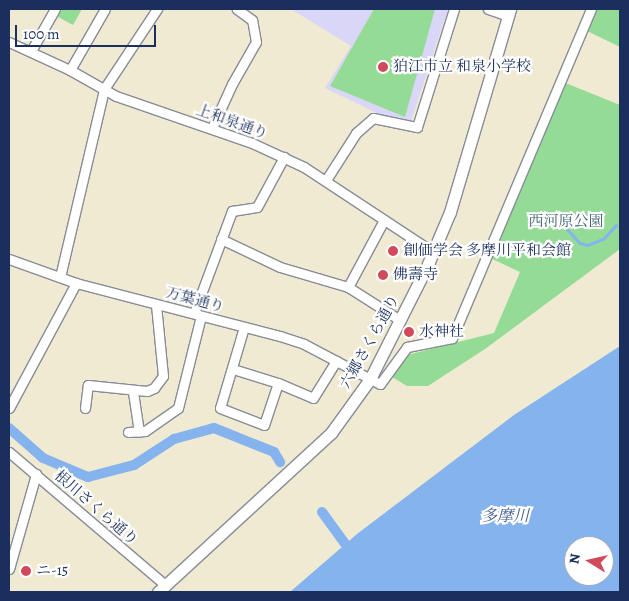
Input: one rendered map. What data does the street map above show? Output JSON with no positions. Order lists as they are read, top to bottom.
{
  "streets": {
    "main road": ["六郷さくら通り"],
    "street": ["上和泉通り", "万葉通り", "根川さくら通り"]
  },
  "crossings": [
    ["上和泉通り", "六郷さくら通り"],
    ["万葉通り", "六郷さくら通り"],
    ["六郷さくら通り", "根川さくら通り"]
  ],
  "water": ["多摩川"],
  "parks": ["西河原公園"],
  "places": [
    "狛江市立 和泉小学校",
    "創価学会 多摩川平和会館",
    "佛壽寺",
    "水神社",
    "ニ-15"
  ],
  "scale_bar": "100 m",
  "north": "left"
}
